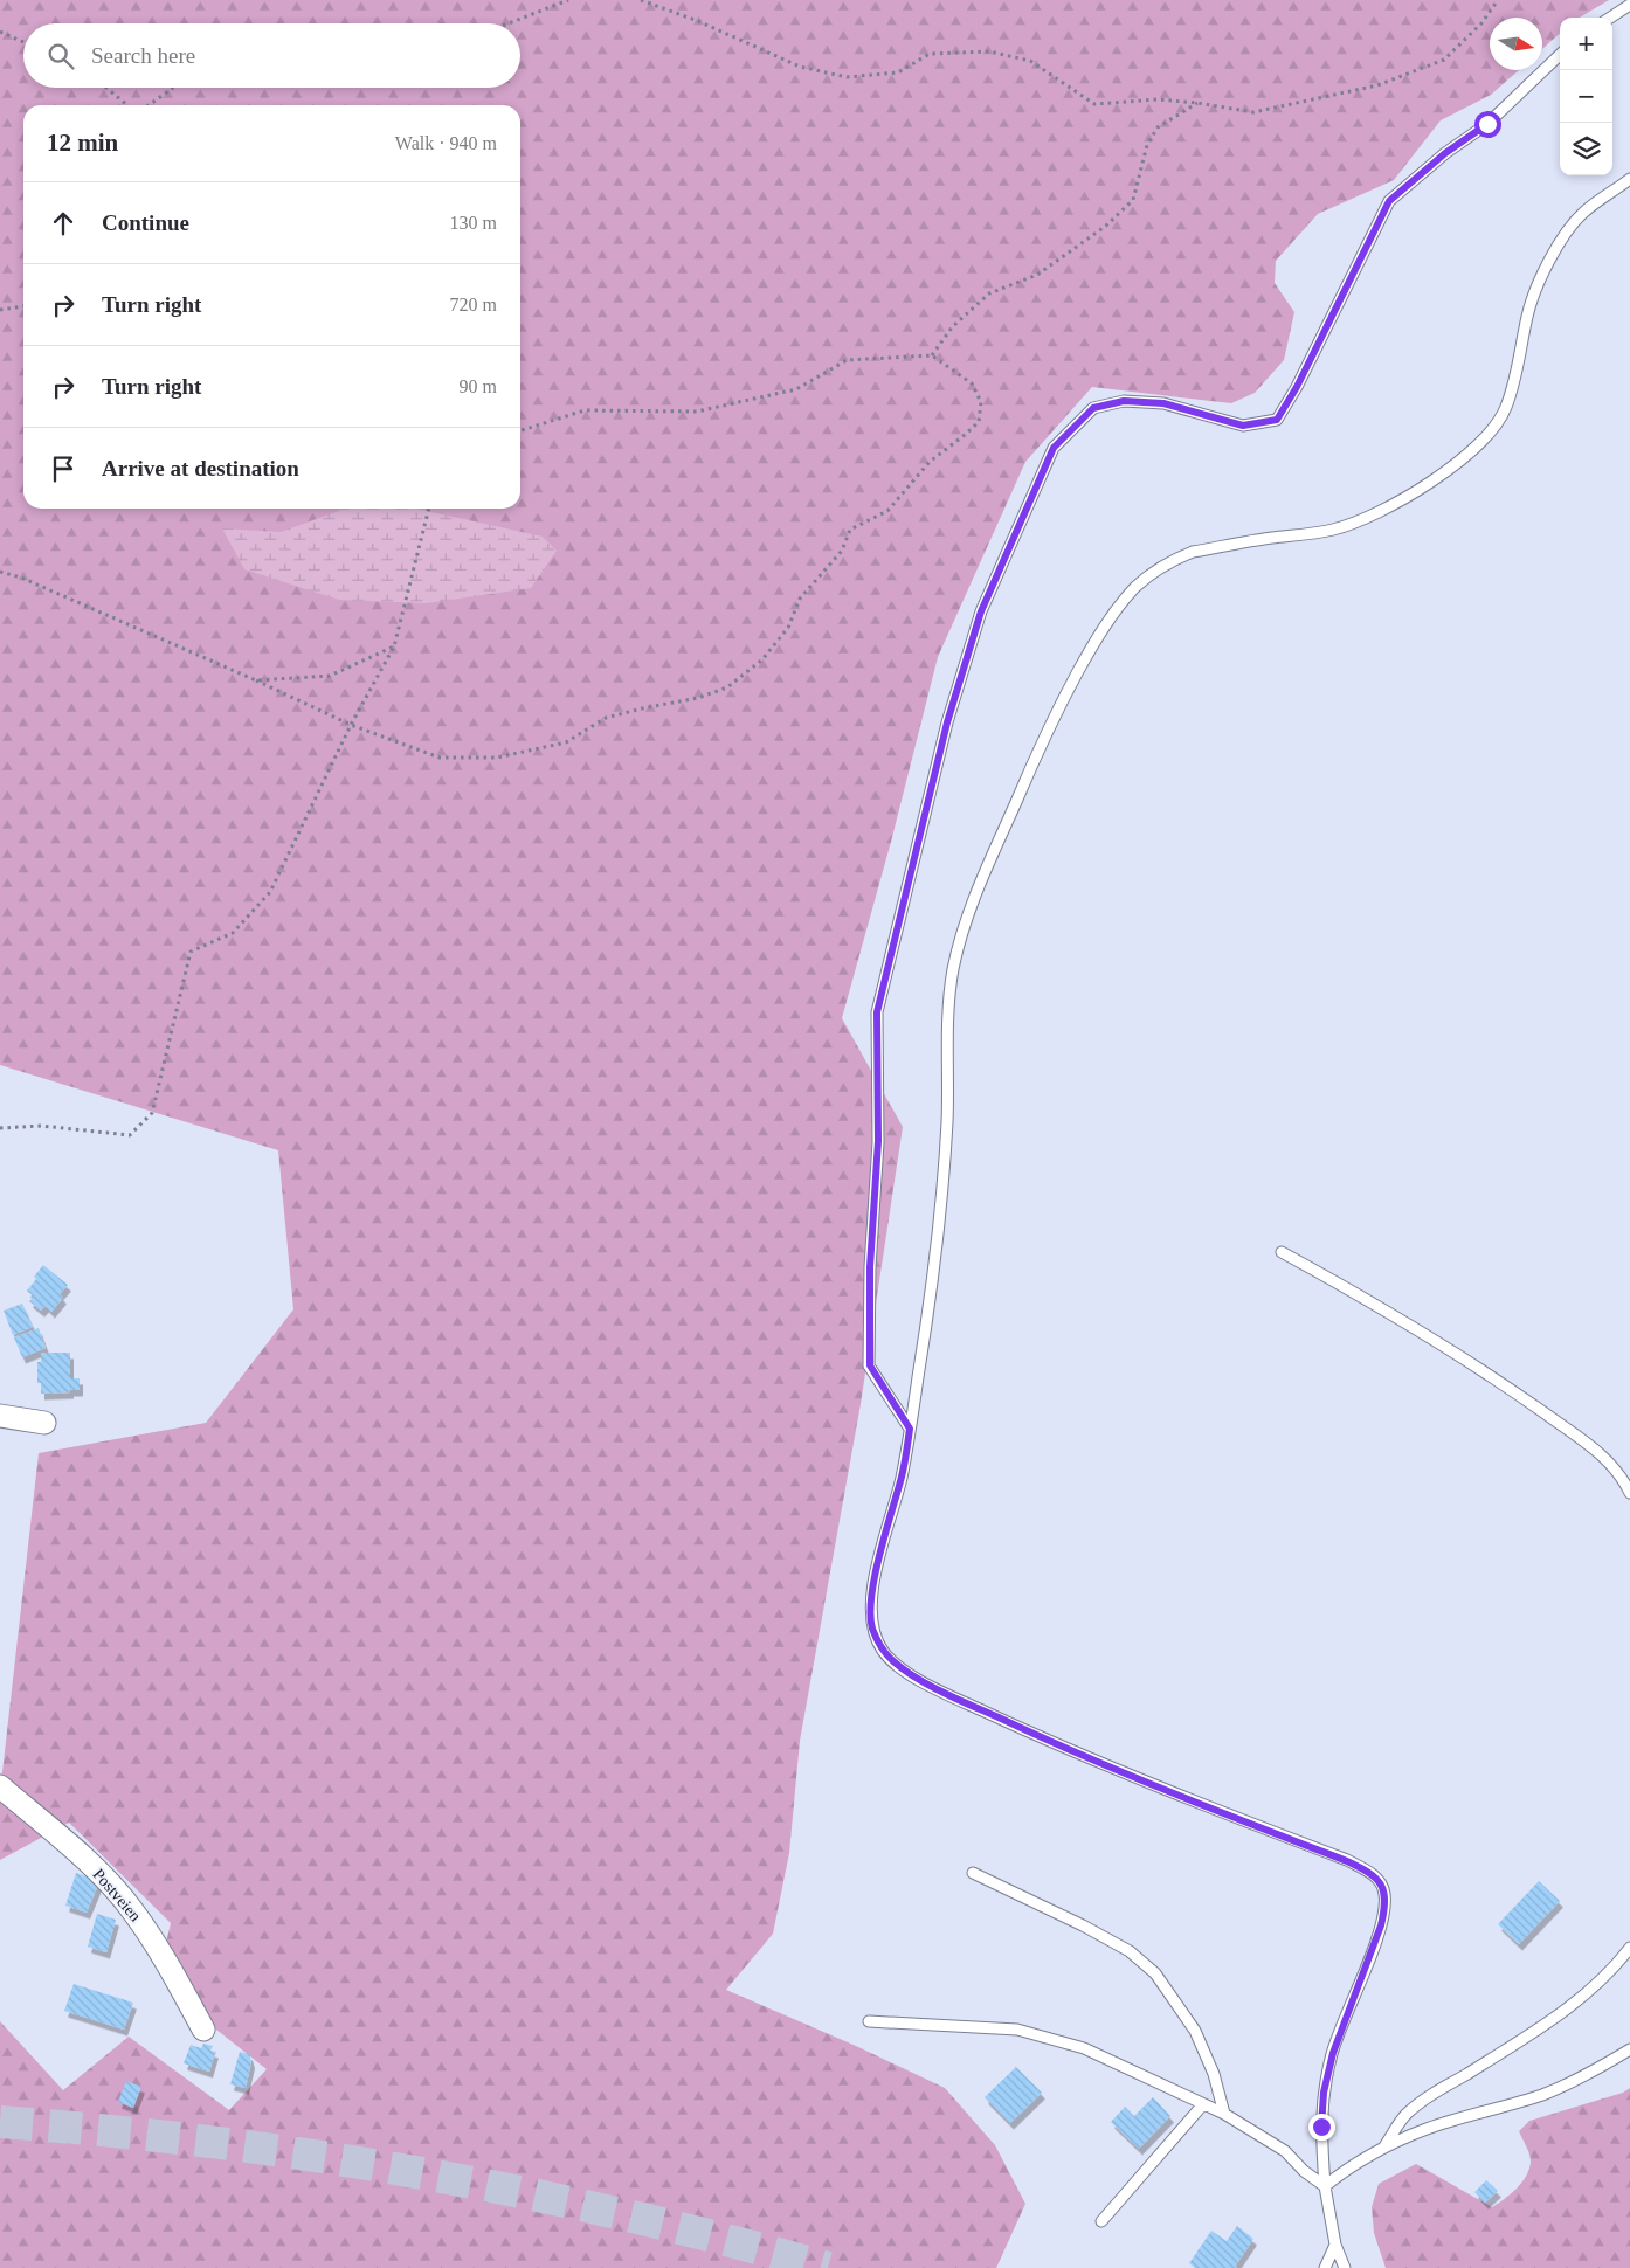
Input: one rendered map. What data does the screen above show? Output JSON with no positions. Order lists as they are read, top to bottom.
{
  "streets": {
    "street": ["Postveien"]
  },
  "north": "right",
  "page": {
    "map_buttons": ["+", "−"],
    "search": "Search here",
    "heading": ["12 min", "Walk · 940 m"],
    "list": [
      ["Continue", "130 m"],
      ["Turn right", "720 m"],
      ["Turn right", "90 m"],
      "Arrive at destination"
    ]
  }
}
